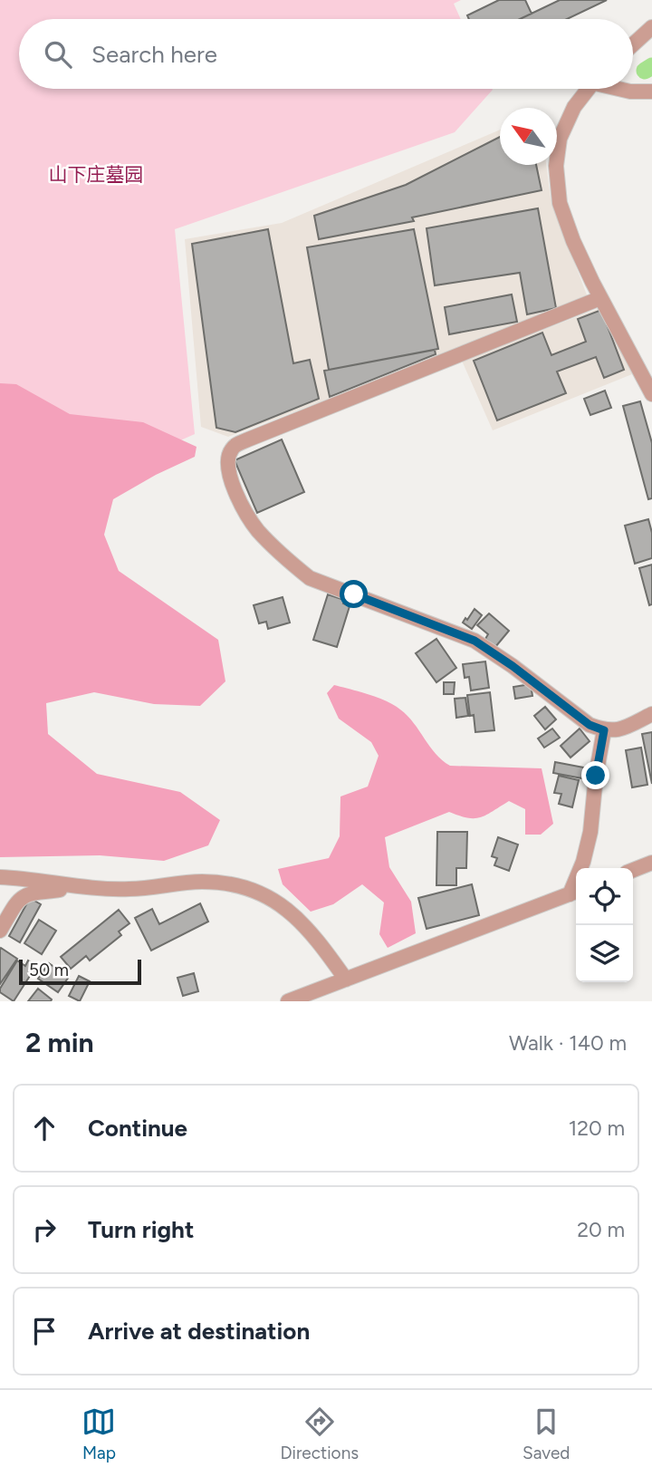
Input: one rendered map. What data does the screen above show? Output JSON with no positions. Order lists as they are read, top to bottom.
{
  "parks": ["山下庄墓园"],
  "scale_bar": "50 m",
  "north": "top left",
  "page": {
    "search": "Search here",
    "scale": "50 m",
    "heading": ["2 min", "Walk · 140 m"],
    "list": [
      ["Continue", "120 m"],
      ["Turn right", "20 m"],
      "Arrive at destination"
    ],
    "nav": ["Map", "Directions", "Saved"]
  }
}
